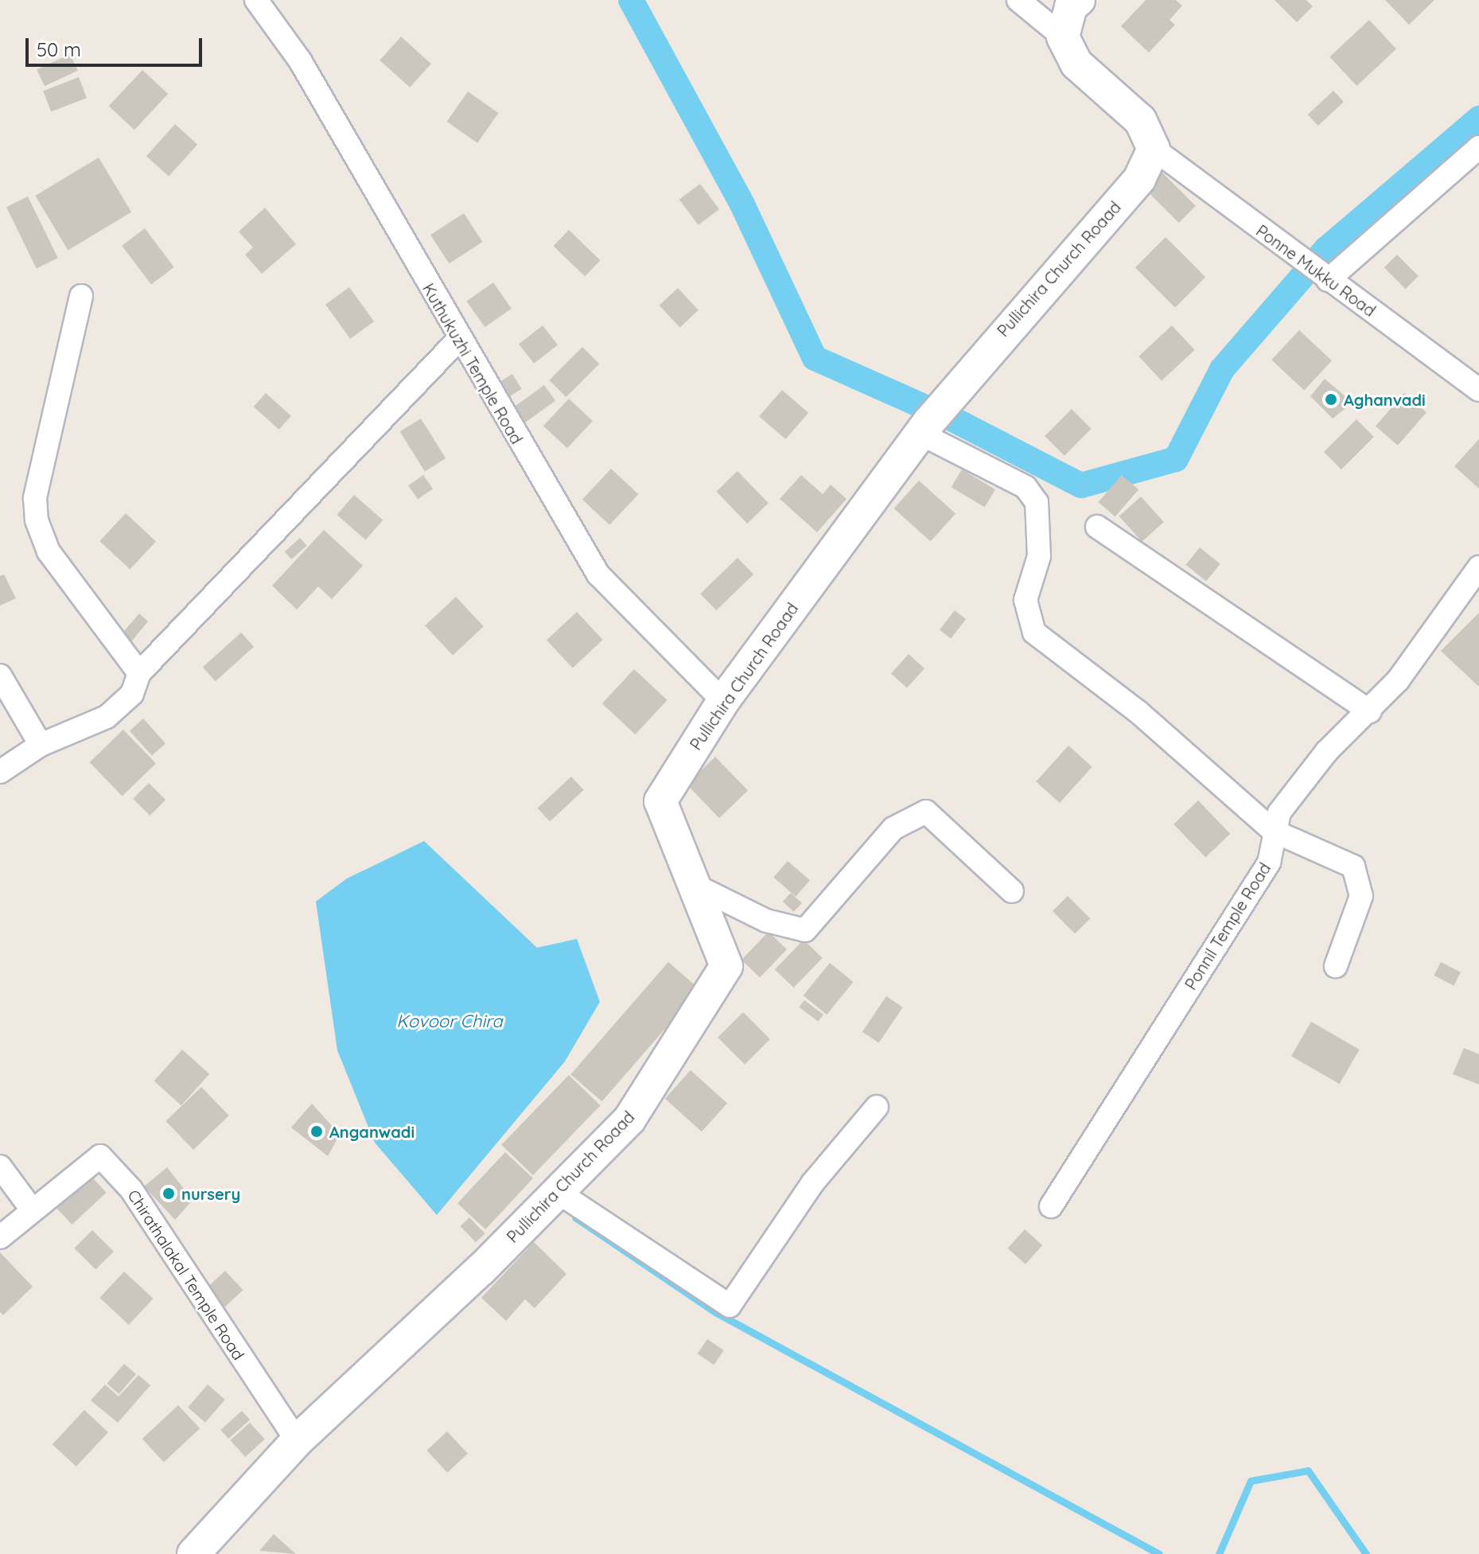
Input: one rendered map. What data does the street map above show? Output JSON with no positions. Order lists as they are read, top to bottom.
{
  "streets": {
    "main road": ["Pullichira Church Roaad"],
    "street": [
      "Ponne Mukku Road",
      "Kuthukuzhi Temple Road",
      "Ponnil Temple Road",
      "Chirathalakal Temple Road"
    ]
  },
  "crossings": [
    ["Pullichira Church Roaad", "Ponne Mukku Road"],
    ["Pullichira Church Roaad", "Kuthukuzhi Temple Road"],
    ["Pullichira Church Roaad", "Chirathalakal Temple Road"]
  ],
  "water": ["Kovoor Chira"],
  "places": ["Aghanvadi", "Anganwadi", "nursery"],
  "scale_bar": "50 m"
}
